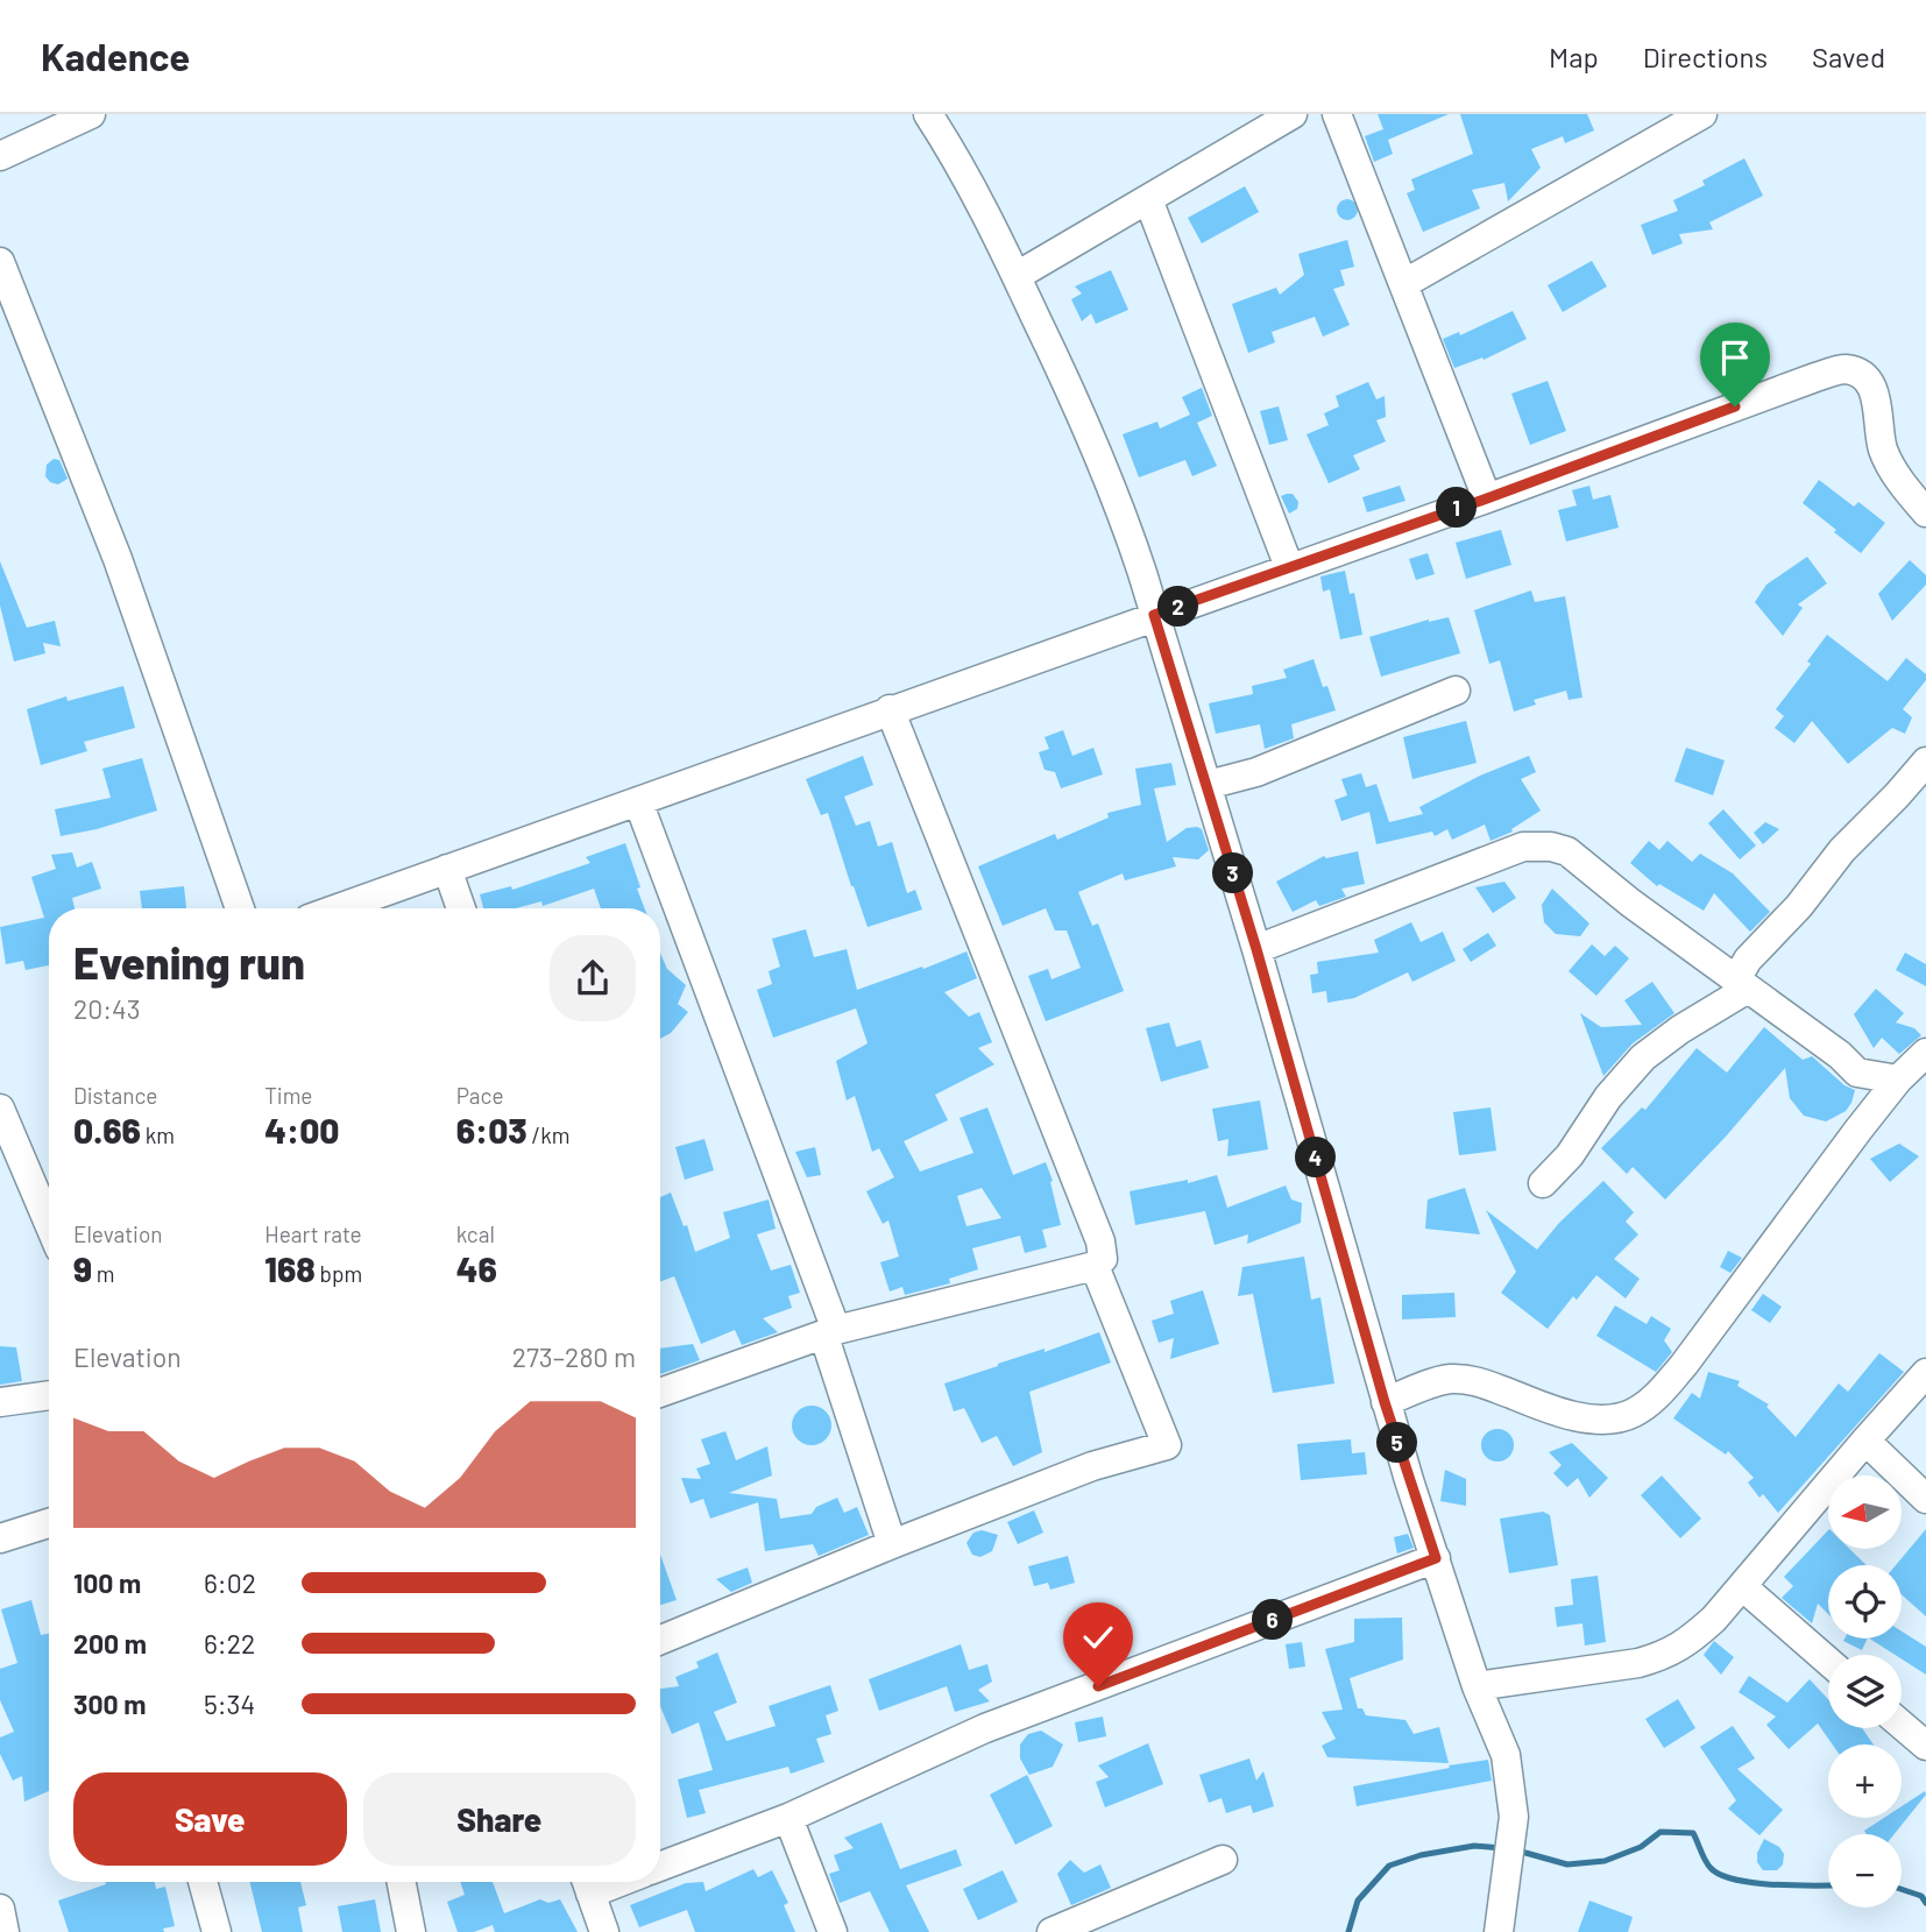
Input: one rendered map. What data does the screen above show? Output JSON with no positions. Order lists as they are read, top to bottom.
{
  "north": "left",
  "page": {
    "header": "Kadence",
    "nav": ["Map", "Directions", "Saved"],
    "pins": [
      "1",
      "2",
      "3",
      "4",
      "5",
      "6"
    ],
    "heading": ["Evening run", "20:43"],
    "stats": [
      ["Distance", "0.66 km"],
      ["Time", "4:00"],
      ["Pace", "6:03 /km"],
      ["Elevation", "9 m"],
      ["Heart rate", "168 bpm"],
      ["kcal", "46"]
    ],
    "chart": ["Elevation", "273–280 m"],
    "map_buttons": ["+", "−"],
    "list": [
      {
        "name": "100 m",
        "note": "6:02"
      },
      {
        "name": "200 m",
        "note": "6:22"
      },
      {
        "name": "300 m",
        "note": "5:34"
      }
    ],
    "buttons": ["Save", "Share"]
  }
}
